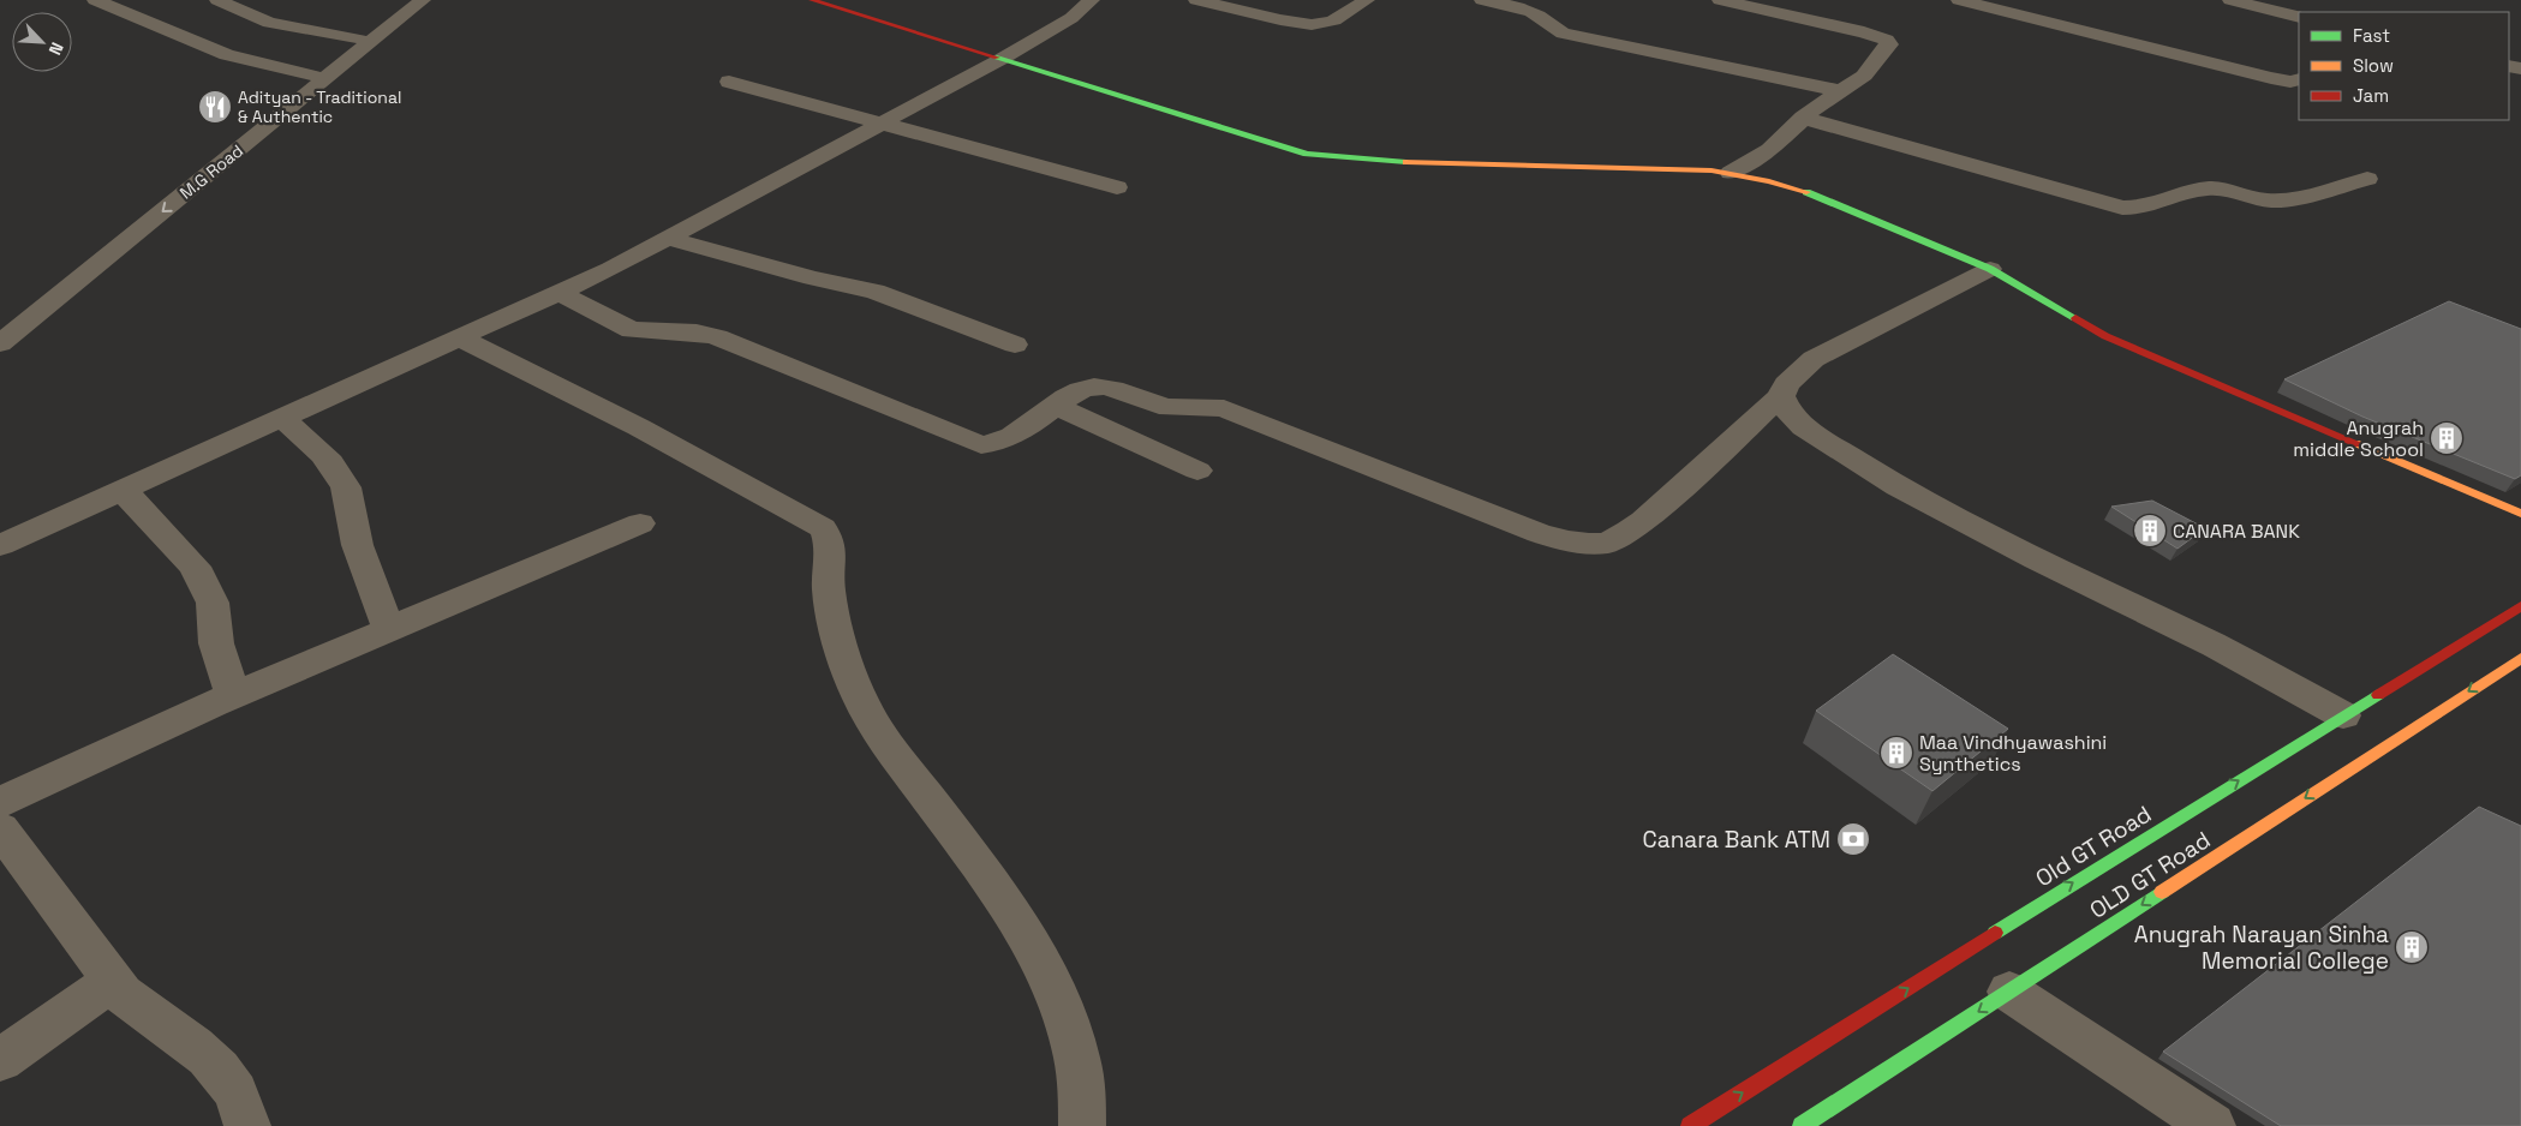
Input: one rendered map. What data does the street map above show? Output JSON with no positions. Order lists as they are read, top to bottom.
{
  "streets": {
    "street": ["M.G Road", "Old GT Road", "OLD GT Road"]
  },
  "one_way": ["Old GT Road", "OLD GT Road"],
  "places": {
    "restaurant": ["Adityan - Traditional & Authentic"],
    "building": [
      "Anugrah middle School",
      "CANARA BANK",
      "Maa Vindhyawashini Synthetics",
      "Anugrah Narayan Sinha Memorial College"
    ],
    "bank": ["Canara Bank ATM"]
  },
  "legend": ["Fast", "Slow", "Jam"],
  "north": "bottom right"
}
